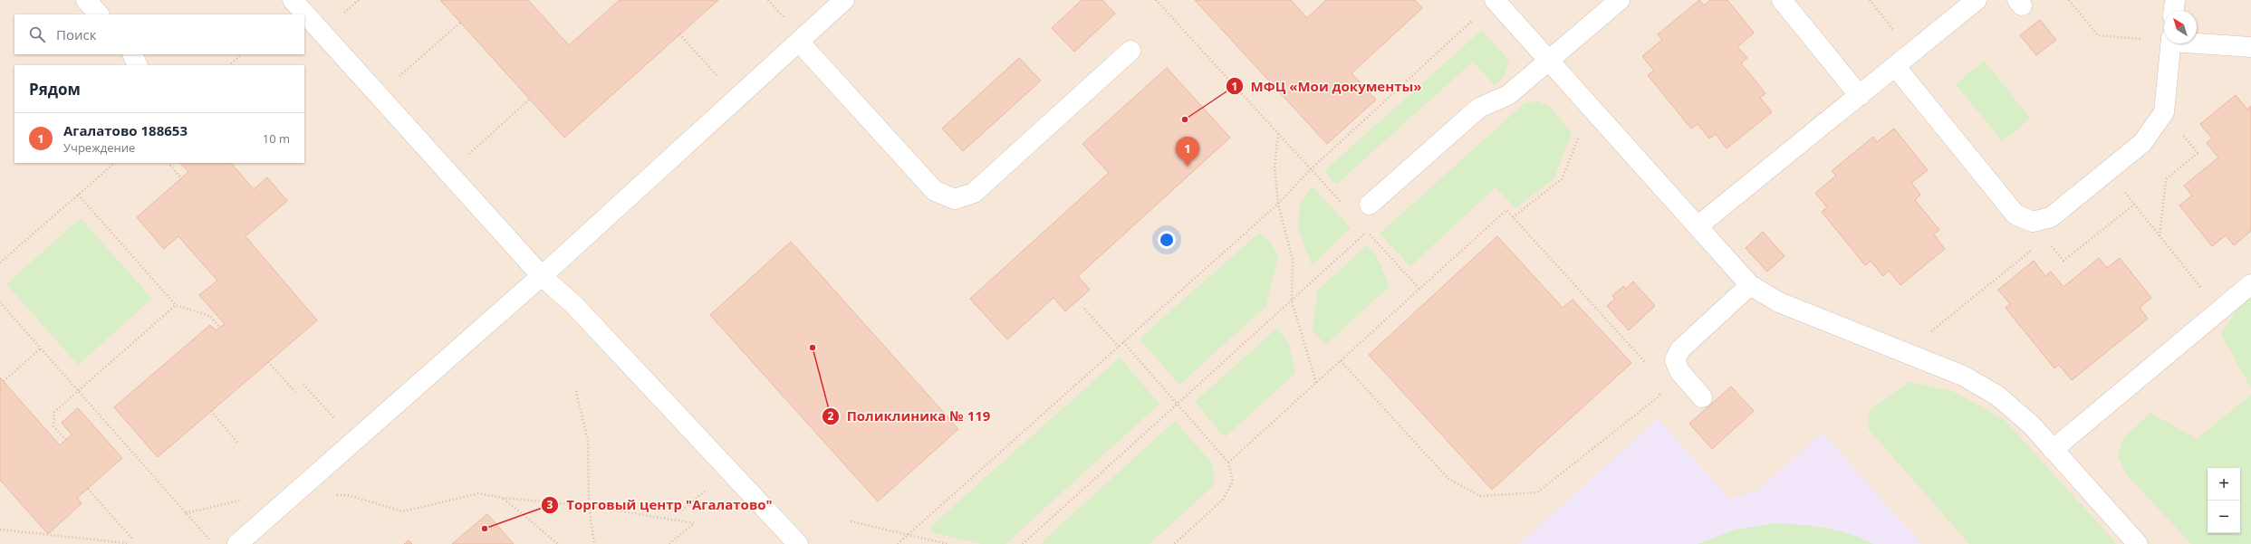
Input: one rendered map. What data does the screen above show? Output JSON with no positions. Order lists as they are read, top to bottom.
{
  "places": ["МФЦ «Мои документы»", "Поликлиника № 119", "Торговый центр \"Агалатово\""],
  "north": "top left",
  "page": {
    "search": "Поиск",
    "heading": "Рядом",
    "list": [
      {
        "mark": "1",
        "name": "Агалатово 188653",
        "note": "Учреждение",
        "value": "10 m"
      }
    ],
    "pins": "1",
    "map_buttons": ["+", "−"]
  }
}
